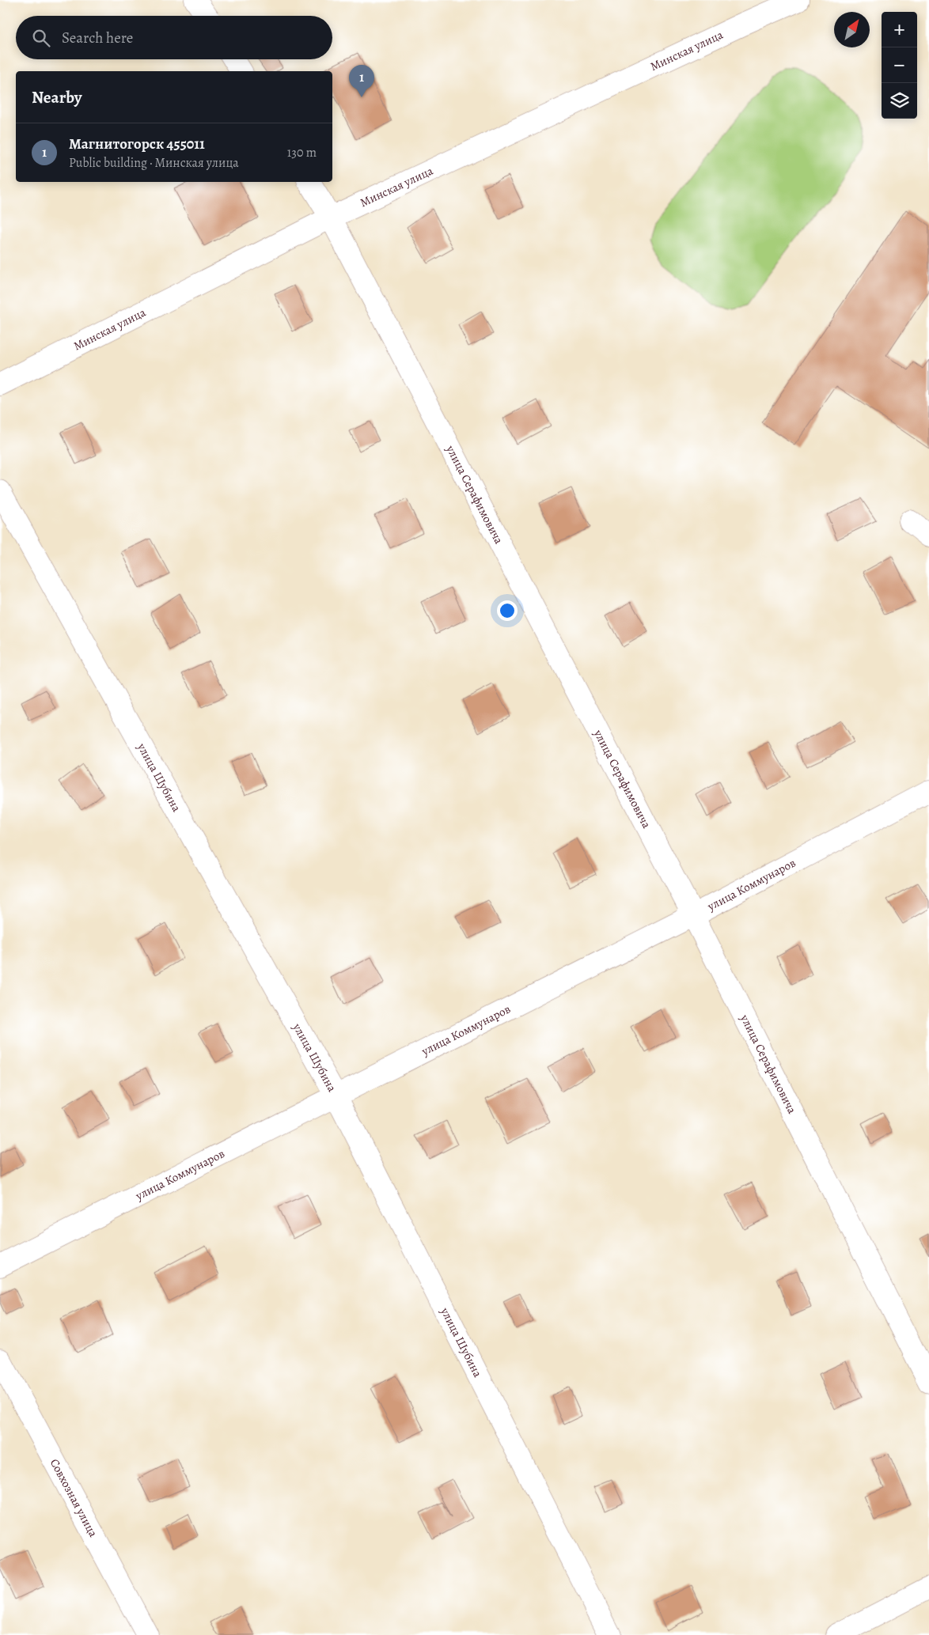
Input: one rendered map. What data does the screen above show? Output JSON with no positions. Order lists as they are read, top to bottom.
{
  "streets": {
    "street": [
      "Минская улица",
      "улица Серафимовича",
      "улица Шубина",
      "улица Коммунаров",
      "Совхозная улица"
    ]
  },
  "crossings": [
    ["Минская улица", "улица Серафимовича"],
    ["улица Серафимовича", "улица Коммунаров"],
    ["улица Шубина", "улица Коммунаров"]
  ],
  "north": "top right",
  "page": {
    "map_buttons": ["+", "−"],
    "search": "Search here",
    "pins": "1",
    "heading": "Nearby",
    "list": [
      {
        "mark": "1",
        "name": "Магнитогорск 455011",
        "note": "Public building · Минская улица",
        "value": "130 m"
      }
    ]
  }
}
